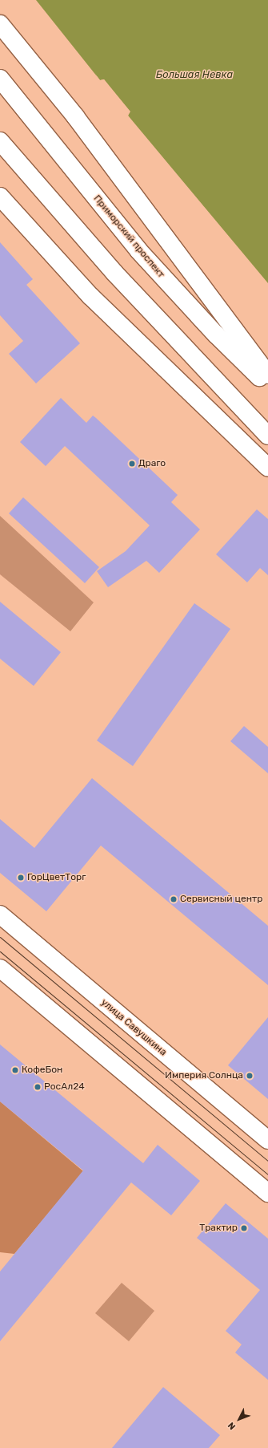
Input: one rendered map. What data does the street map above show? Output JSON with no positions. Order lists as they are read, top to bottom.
{
  "streets": {
    "main road": ["Приморский проспект", "улица Савушкина"]
  },
  "water": ["Большая Невка"],
  "places": [
    "Драго",
    "ГорЦветТорг",
    "Сервисный центр",
    "КофеБон",
    "Империя Солнца",
    "РосАл24",
    "Трактир"
  ],
  "north": "bottom left"
}
